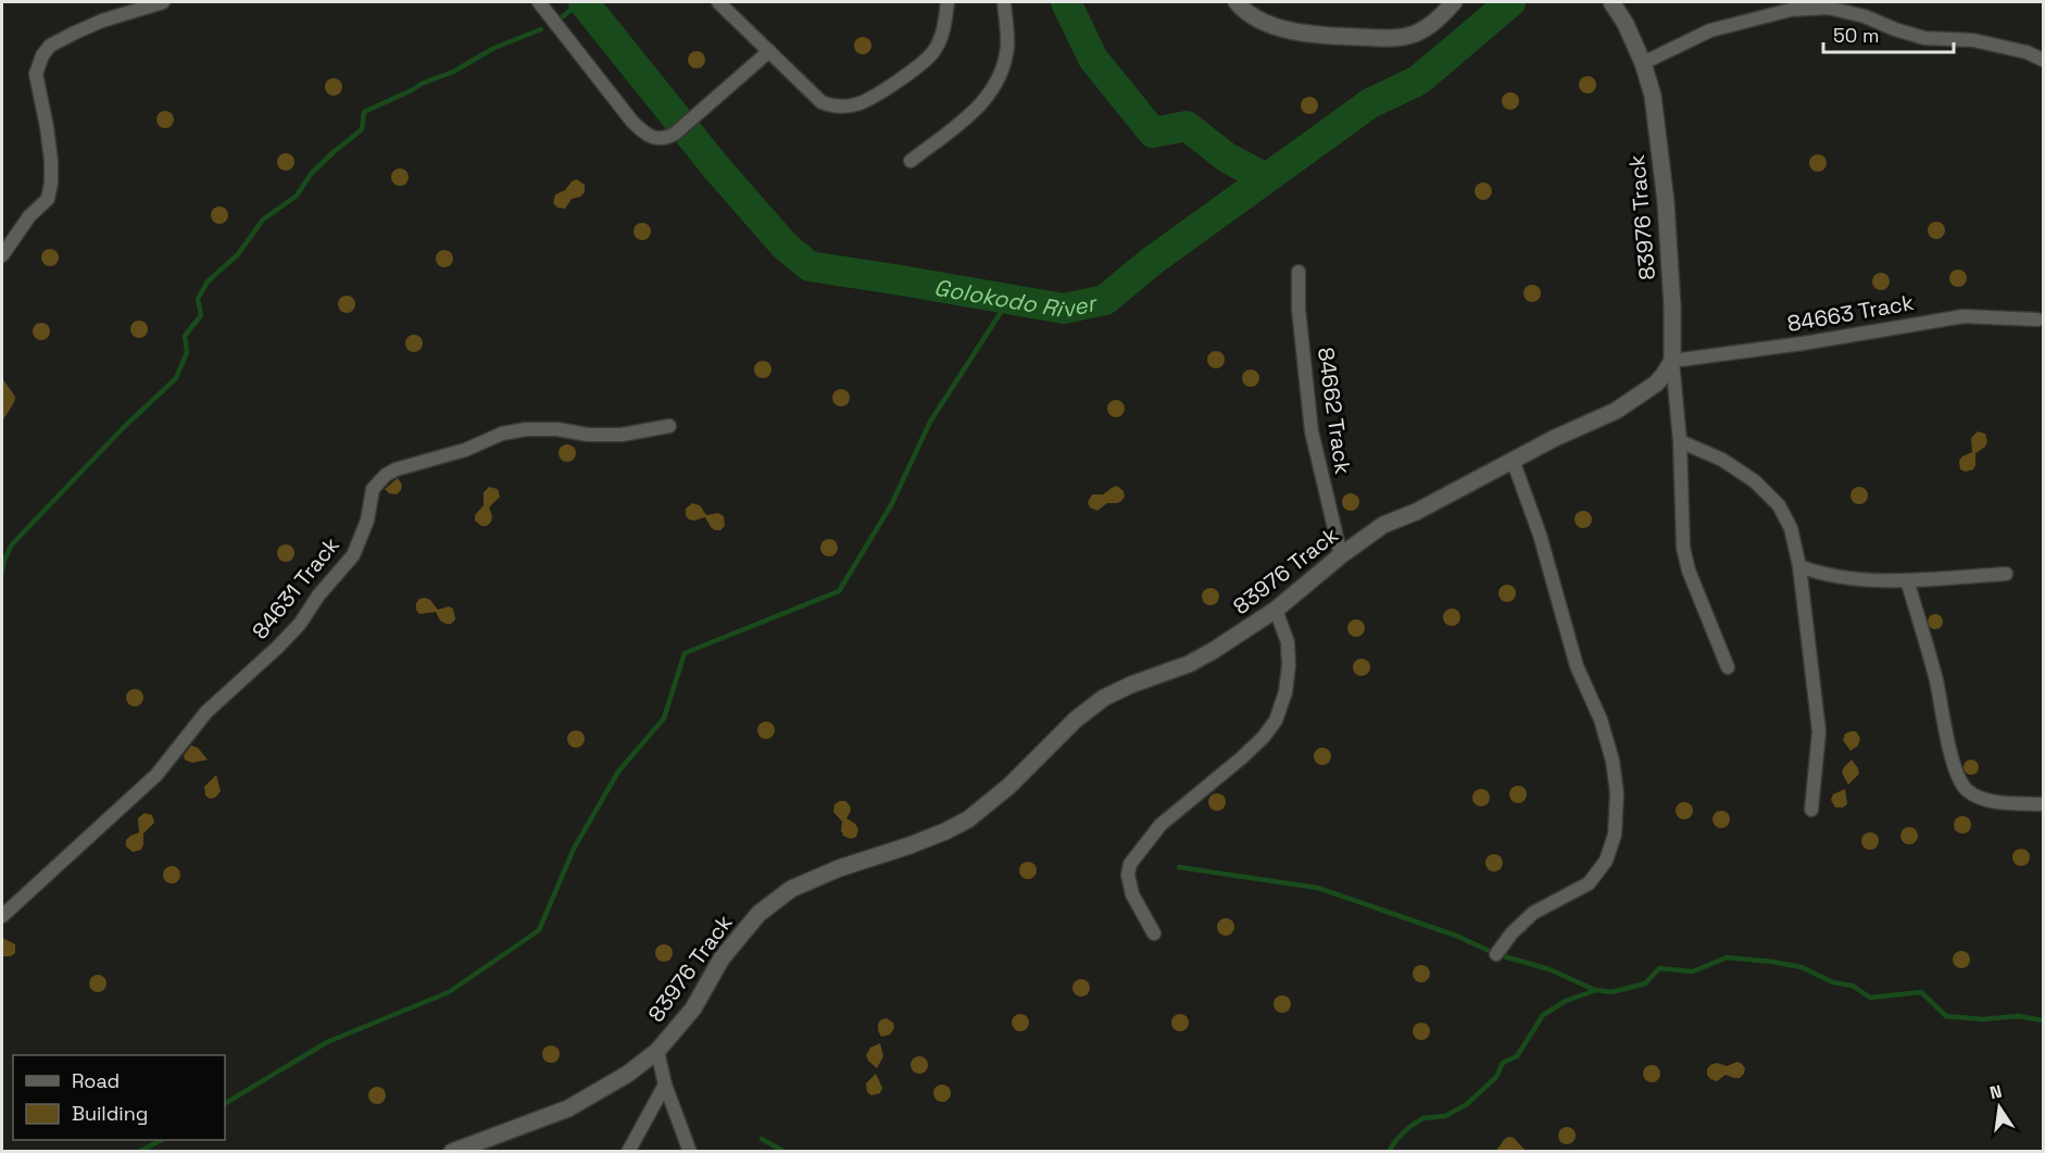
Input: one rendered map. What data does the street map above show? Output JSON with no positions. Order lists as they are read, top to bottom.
{
  "streets": {
    "street": [
      "83976 Track",
      "84663 Track",
      "84662 Track",
      "84631 Track"
    ]
  },
  "crossings": [
    ["83976 Track", "84663 Track"],
    ["83976 Track", "84662 Track"]
  ],
  "water": ["Golokodo River"],
  "legend": ["Road", "Building"],
  "scale_bar": "50 m",
  "north": "top"
}
